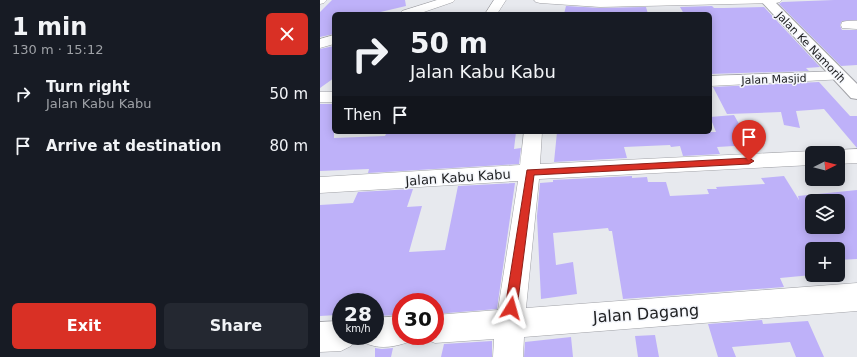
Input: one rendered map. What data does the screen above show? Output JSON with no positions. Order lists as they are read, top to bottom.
{
  "streets": {
    "street": [
      "Jalan Ke Namorih",
      "Jalan Masjid",
      "Jalan Kabu Kabu",
      "Jalan Dagang"
    ]
  },
  "crossings": [
    ["Jalan Ke Namorih", "Jalan Masjid"]
  ],
  "north": "right",
  "page": {
    "heading": ["1 min", "130 m · 15:12"],
    "turn": ["50 m", "Jalan Kabu Kabu"],
    "list": [
      {
        "name": "Turn right",
        "note": "Jalan Kabu Kabu",
        "value": "50 m"
      },
      {
        "name": "Arrive at destination",
        "value": "80 m"
      }
    ],
    "then": "Then",
    "map_buttons": "+",
    "speed": "28 km/h",
    "limit": "30",
    "buttons": ["Exit", "Share"]
  }
}
